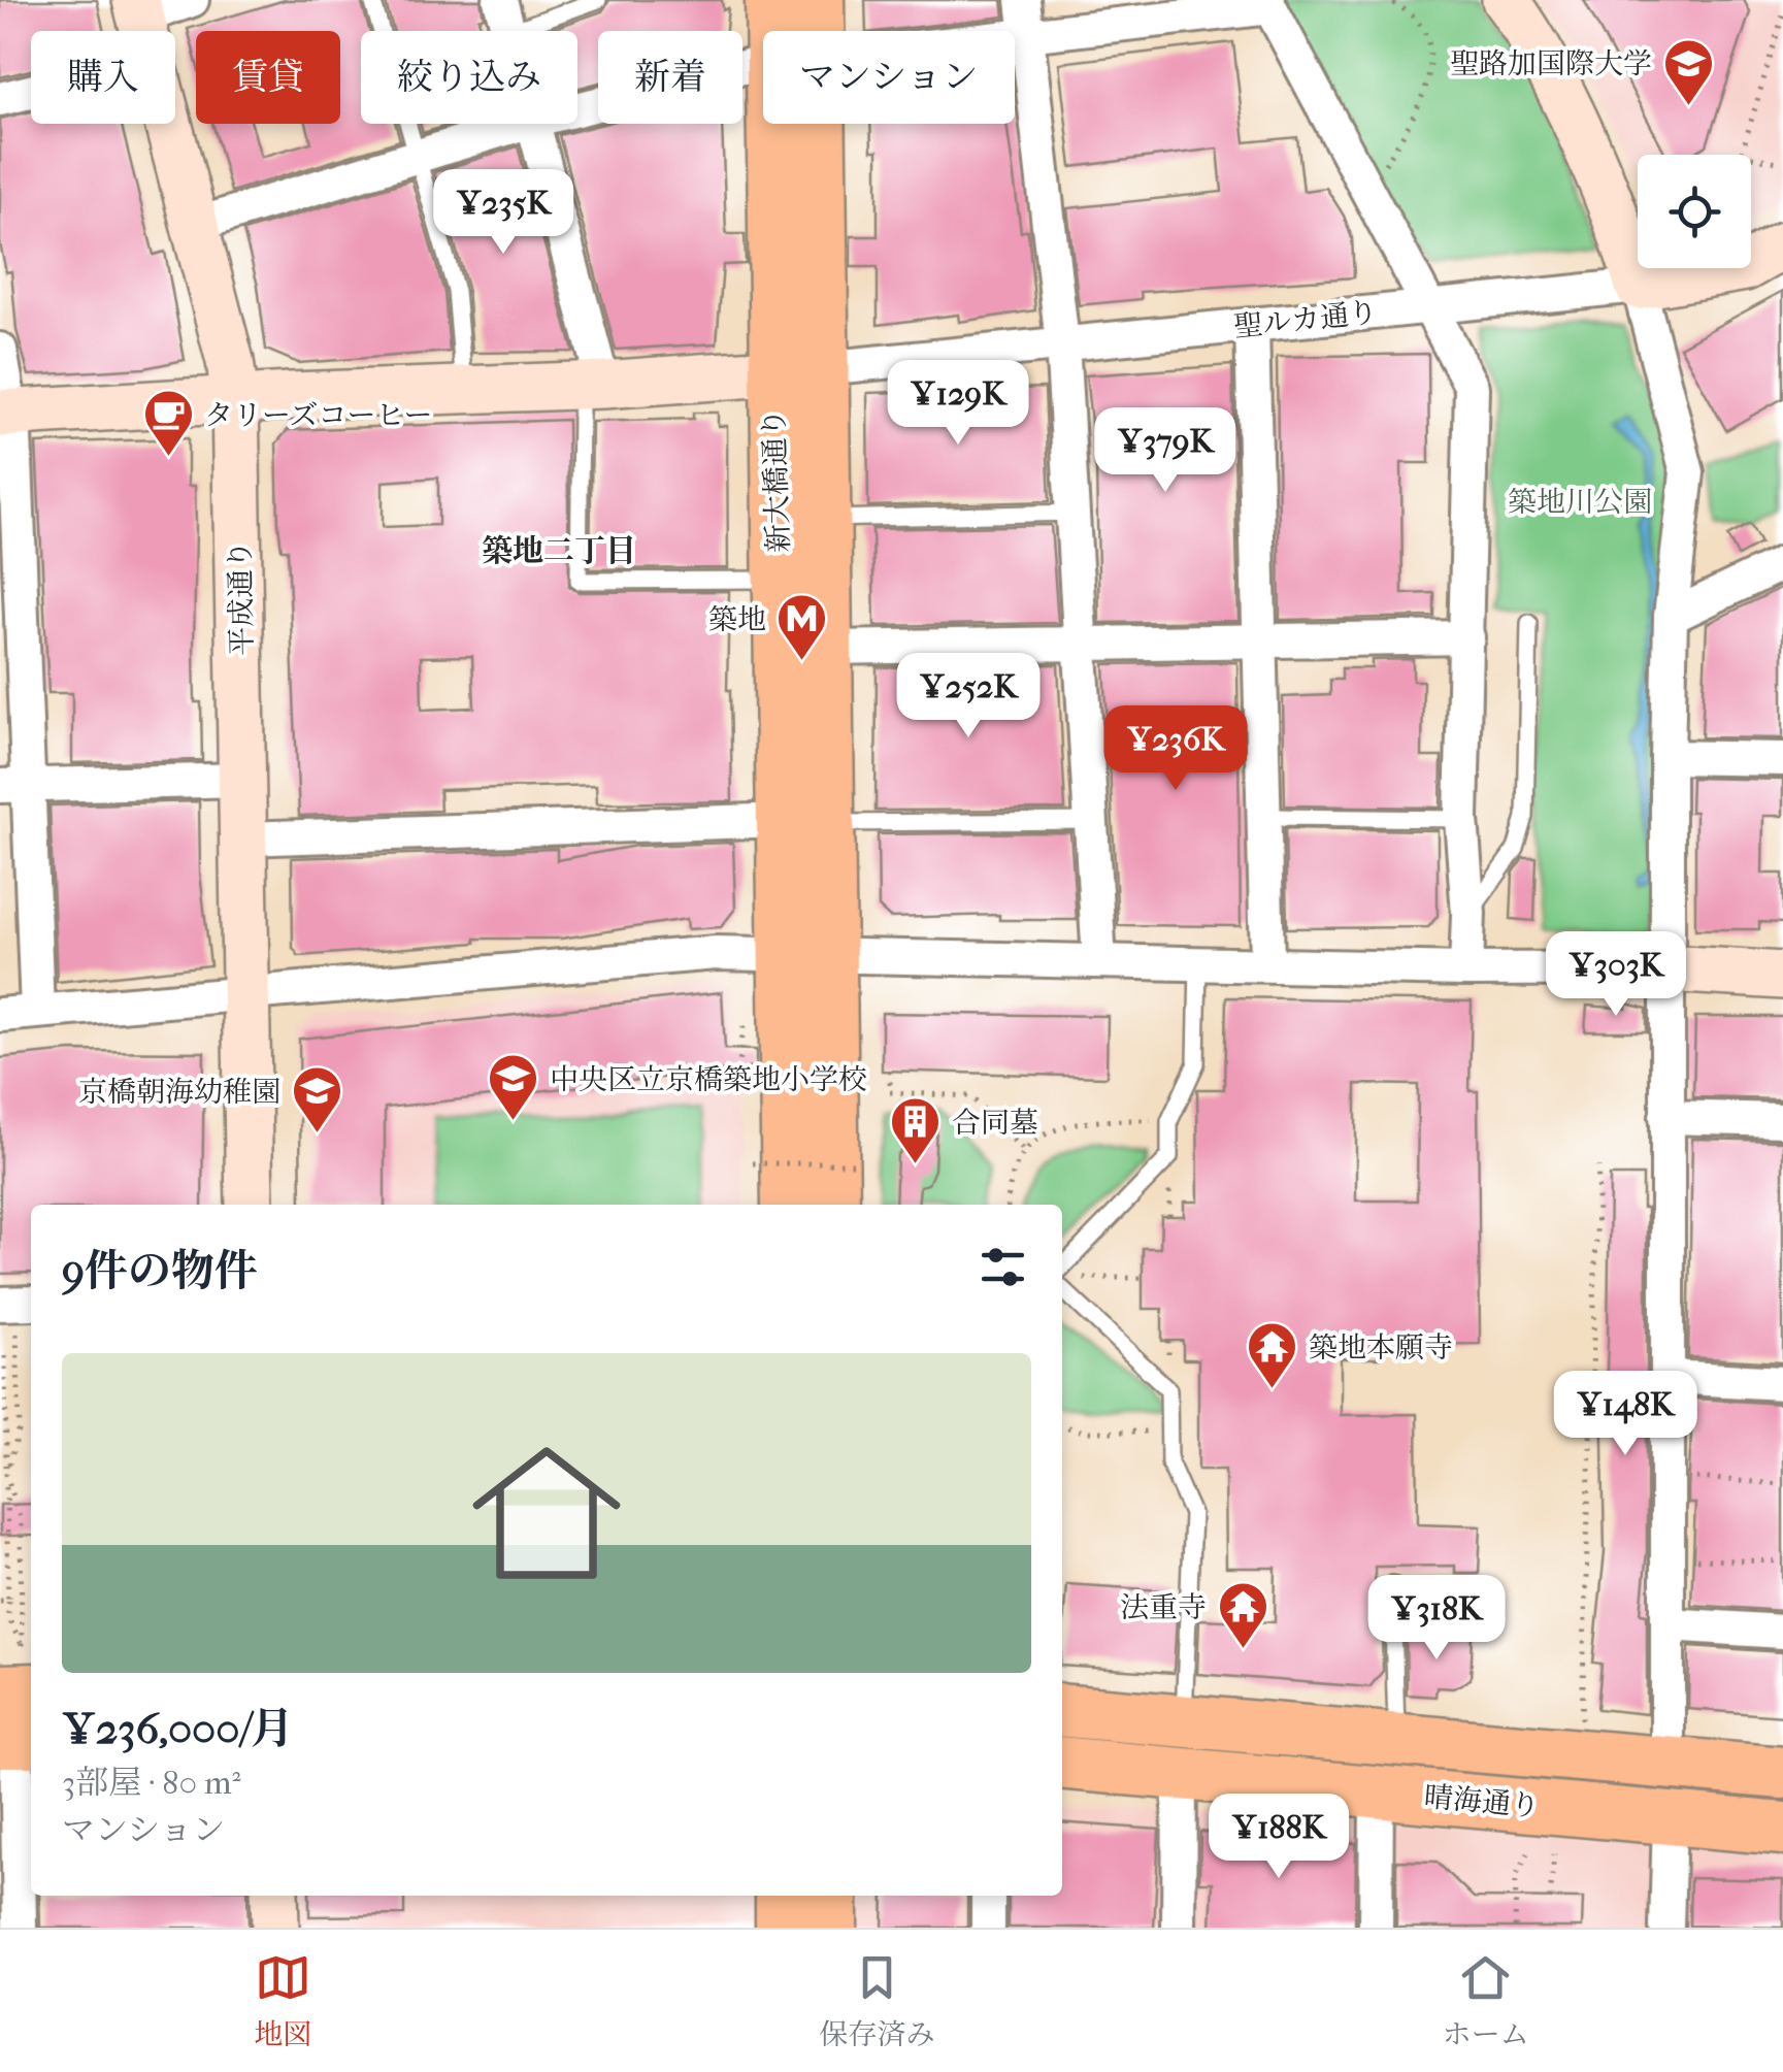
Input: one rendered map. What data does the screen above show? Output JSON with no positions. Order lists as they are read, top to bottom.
{
  "streets": {
    "main road": ["新大橋通り", "晴海通り"],
    "street": ["聖ルカ通り", "平成通り"]
  },
  "crossings": [
    ["聖ルカ通り", "新大橋通り"]
  ],
  "districts": ["築地二丁目"],
  "parks": ["築地川公園"],
  "places": {
    "school or university": ["聖路加国際大学", "中央区立京橋築地小学校", "京橋朝海幼稚園"],
    "cafe": ["タリーズコーヒー"],
    "metro station": ["築地"],
    "building": ["合同墓"],
    "temple": ["築地本願寺", "法重寺"]
  },
  "page": {
    "chip": [
      "購入",
      "賃貸",
      "絞り込み",
      "新着",
      "マンション"
    ],
    "price": [
      "¥235K",
      "¥129K",
      "¥379K",
      "¥252K",
      "¥236K",
      "¥303K",
      "¥148K",
      "¥318K",
      "¥188K"
    ],
    "heading": "9件の物件",
    "list": [
      {
        "name": "¥236,000/月",
        "note": "3部屋 · 80 m² · マンション"
      }
    ],
    "tabs": ["地図", "保存済み", "ホーム"]
  }
}
